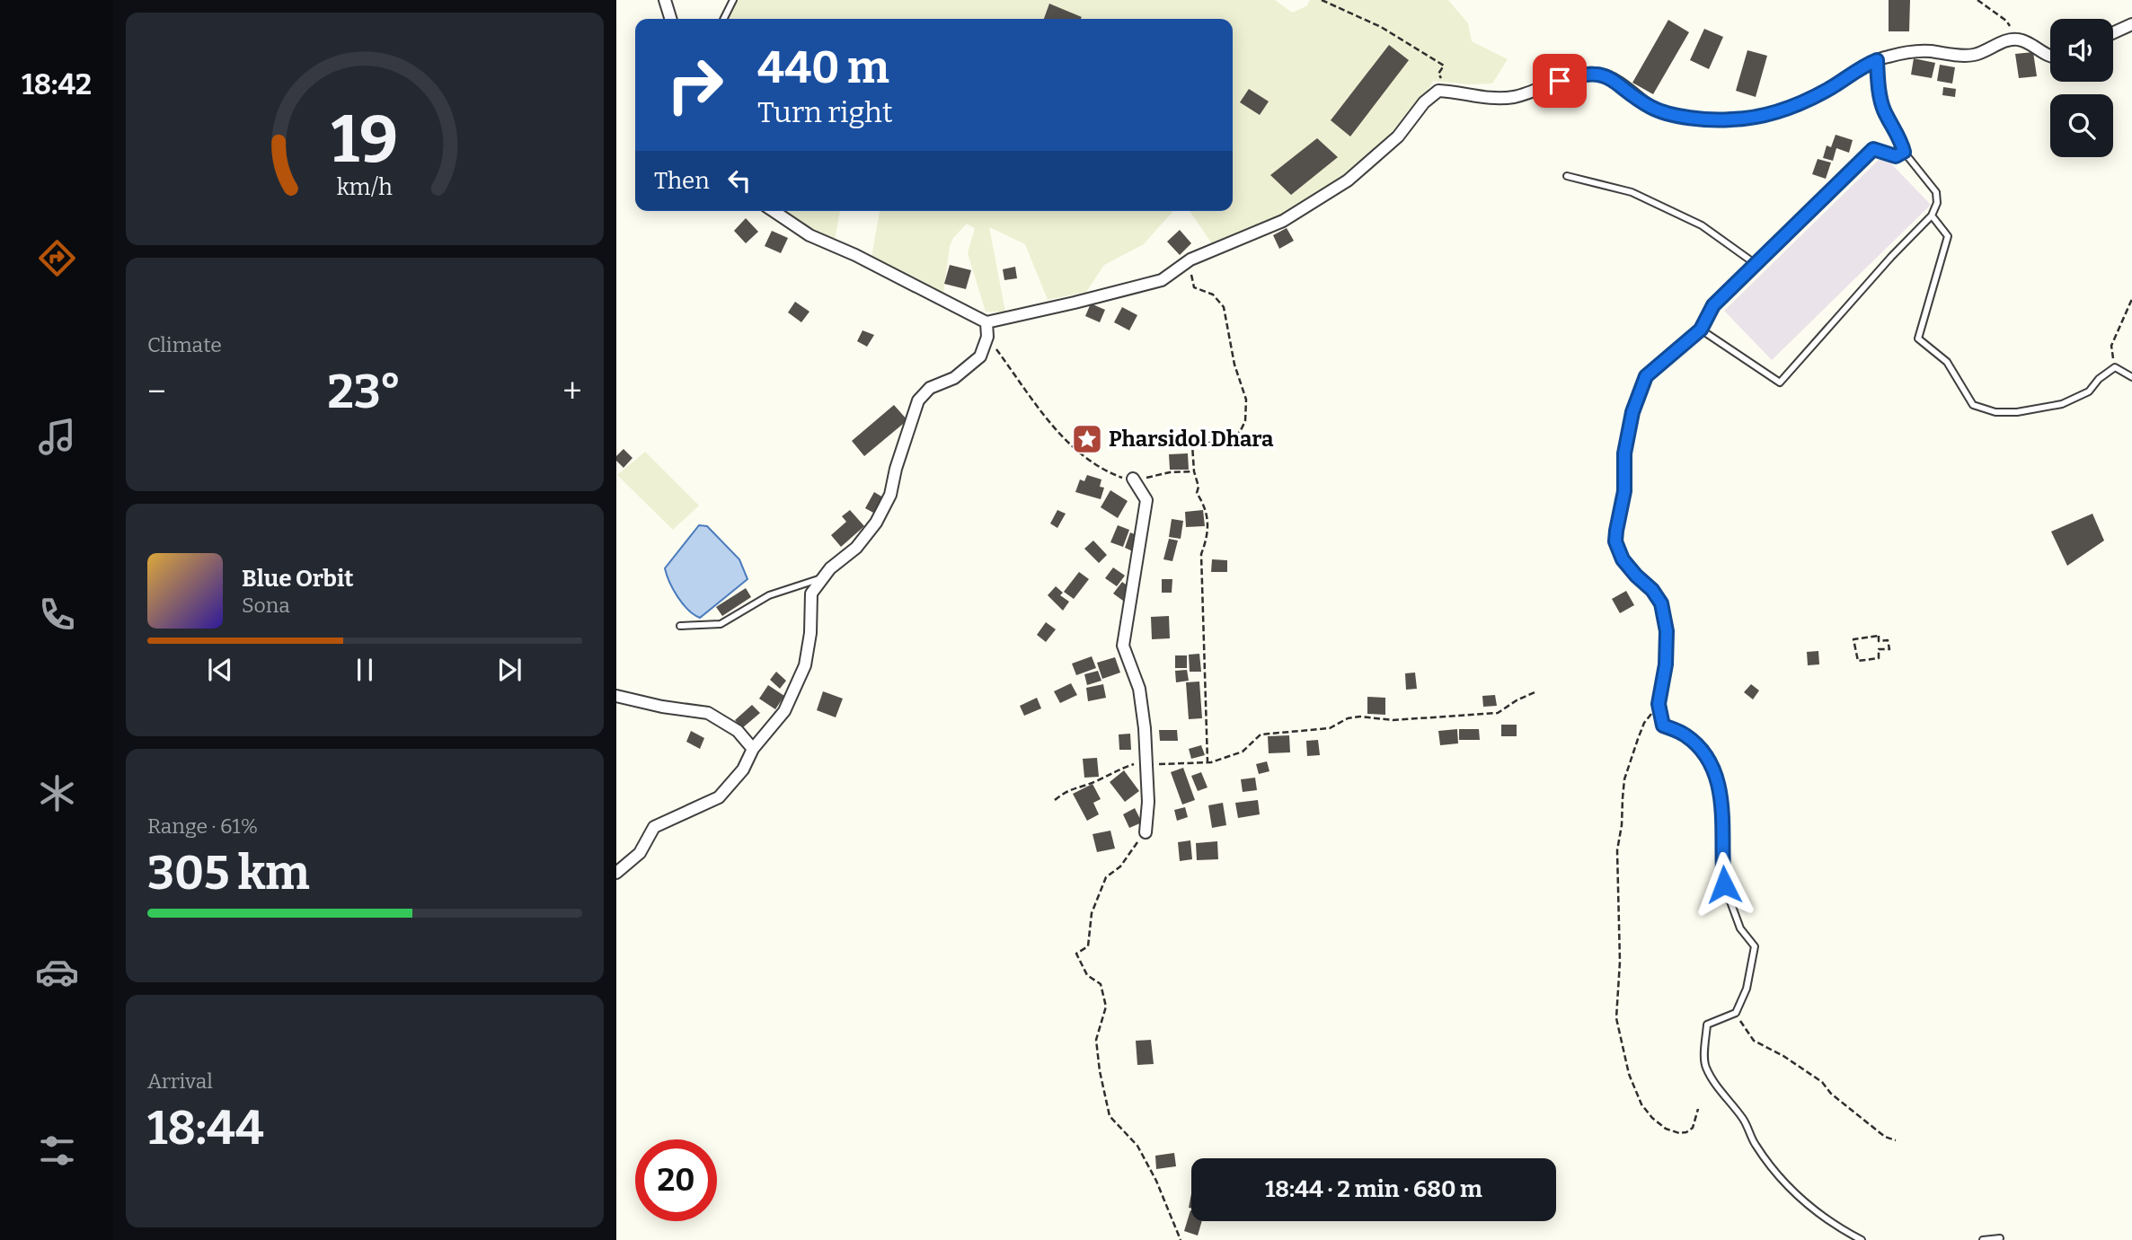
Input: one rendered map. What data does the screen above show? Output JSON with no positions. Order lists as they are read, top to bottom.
{
  "places": {
    "place": ["Pharsidol Dhara"]
  },
  "page": {
    "tabs": "18:42",
    "turn": ["440 m", "Turn right"],
    "then": "Then",
    "tile": [
      "Climate",
      ["Range · 61%", "305 km"],
      ["Arrival", "18:44"]
    ],
    "heat": ["−", "23°", "+"],
    "song": ["Blue Orbit", "Sona"],
    "limit": "20",
    "trip": "18:44 · 2 min · 680 m",
    "gauge": ["19", "km/h"]
  }
}
